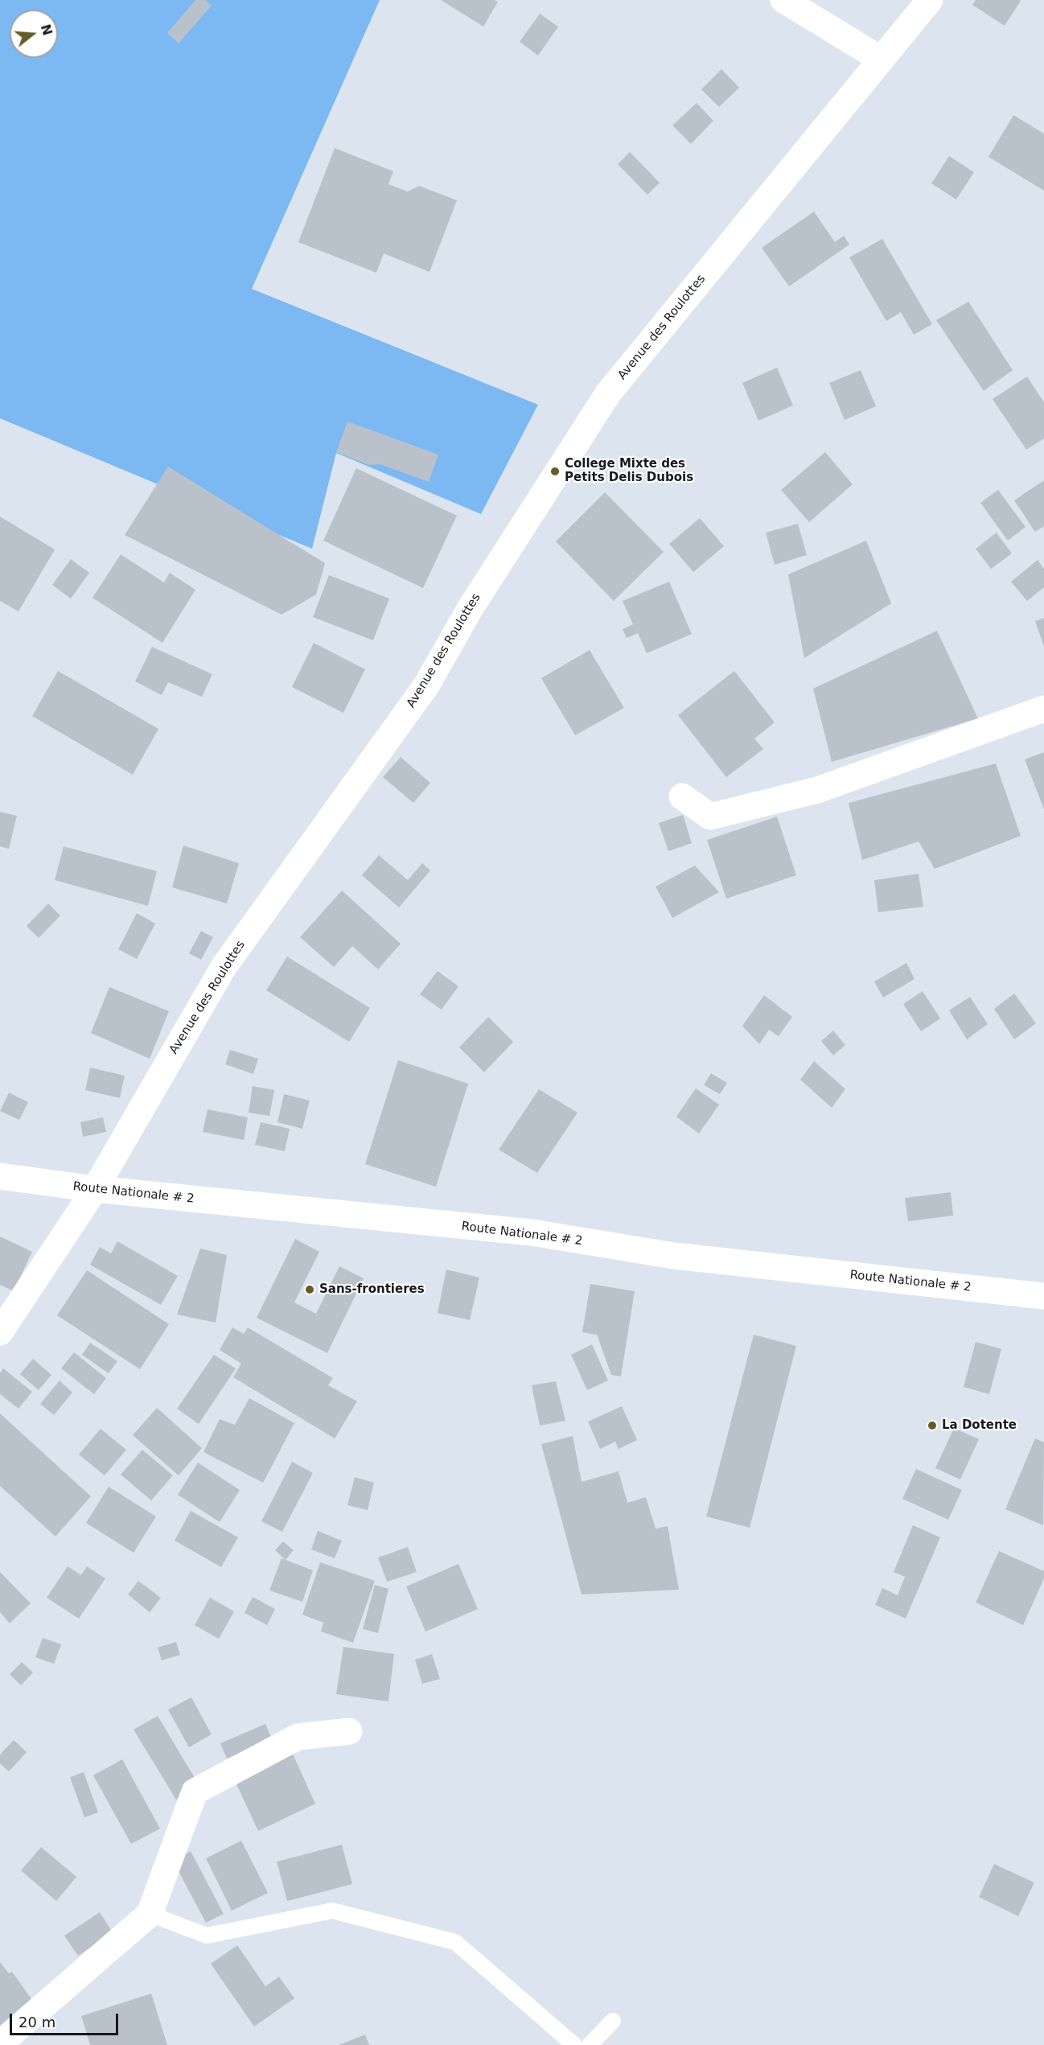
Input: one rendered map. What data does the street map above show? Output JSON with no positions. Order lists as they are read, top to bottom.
{
  "streets": {
    "street": ["Avenue des Roulottes", "Route Nationale # 2"]
  },
  "crossings": [
    ["Avenue des Roulottes", "Route Nationale # 2"]
  ],
  "places": ["College Mixte des Petits Delis Dubois", "Sans-frontieres", "La Dotente"],
  "scale_bar": "20 m",
  "north": "right"
}
